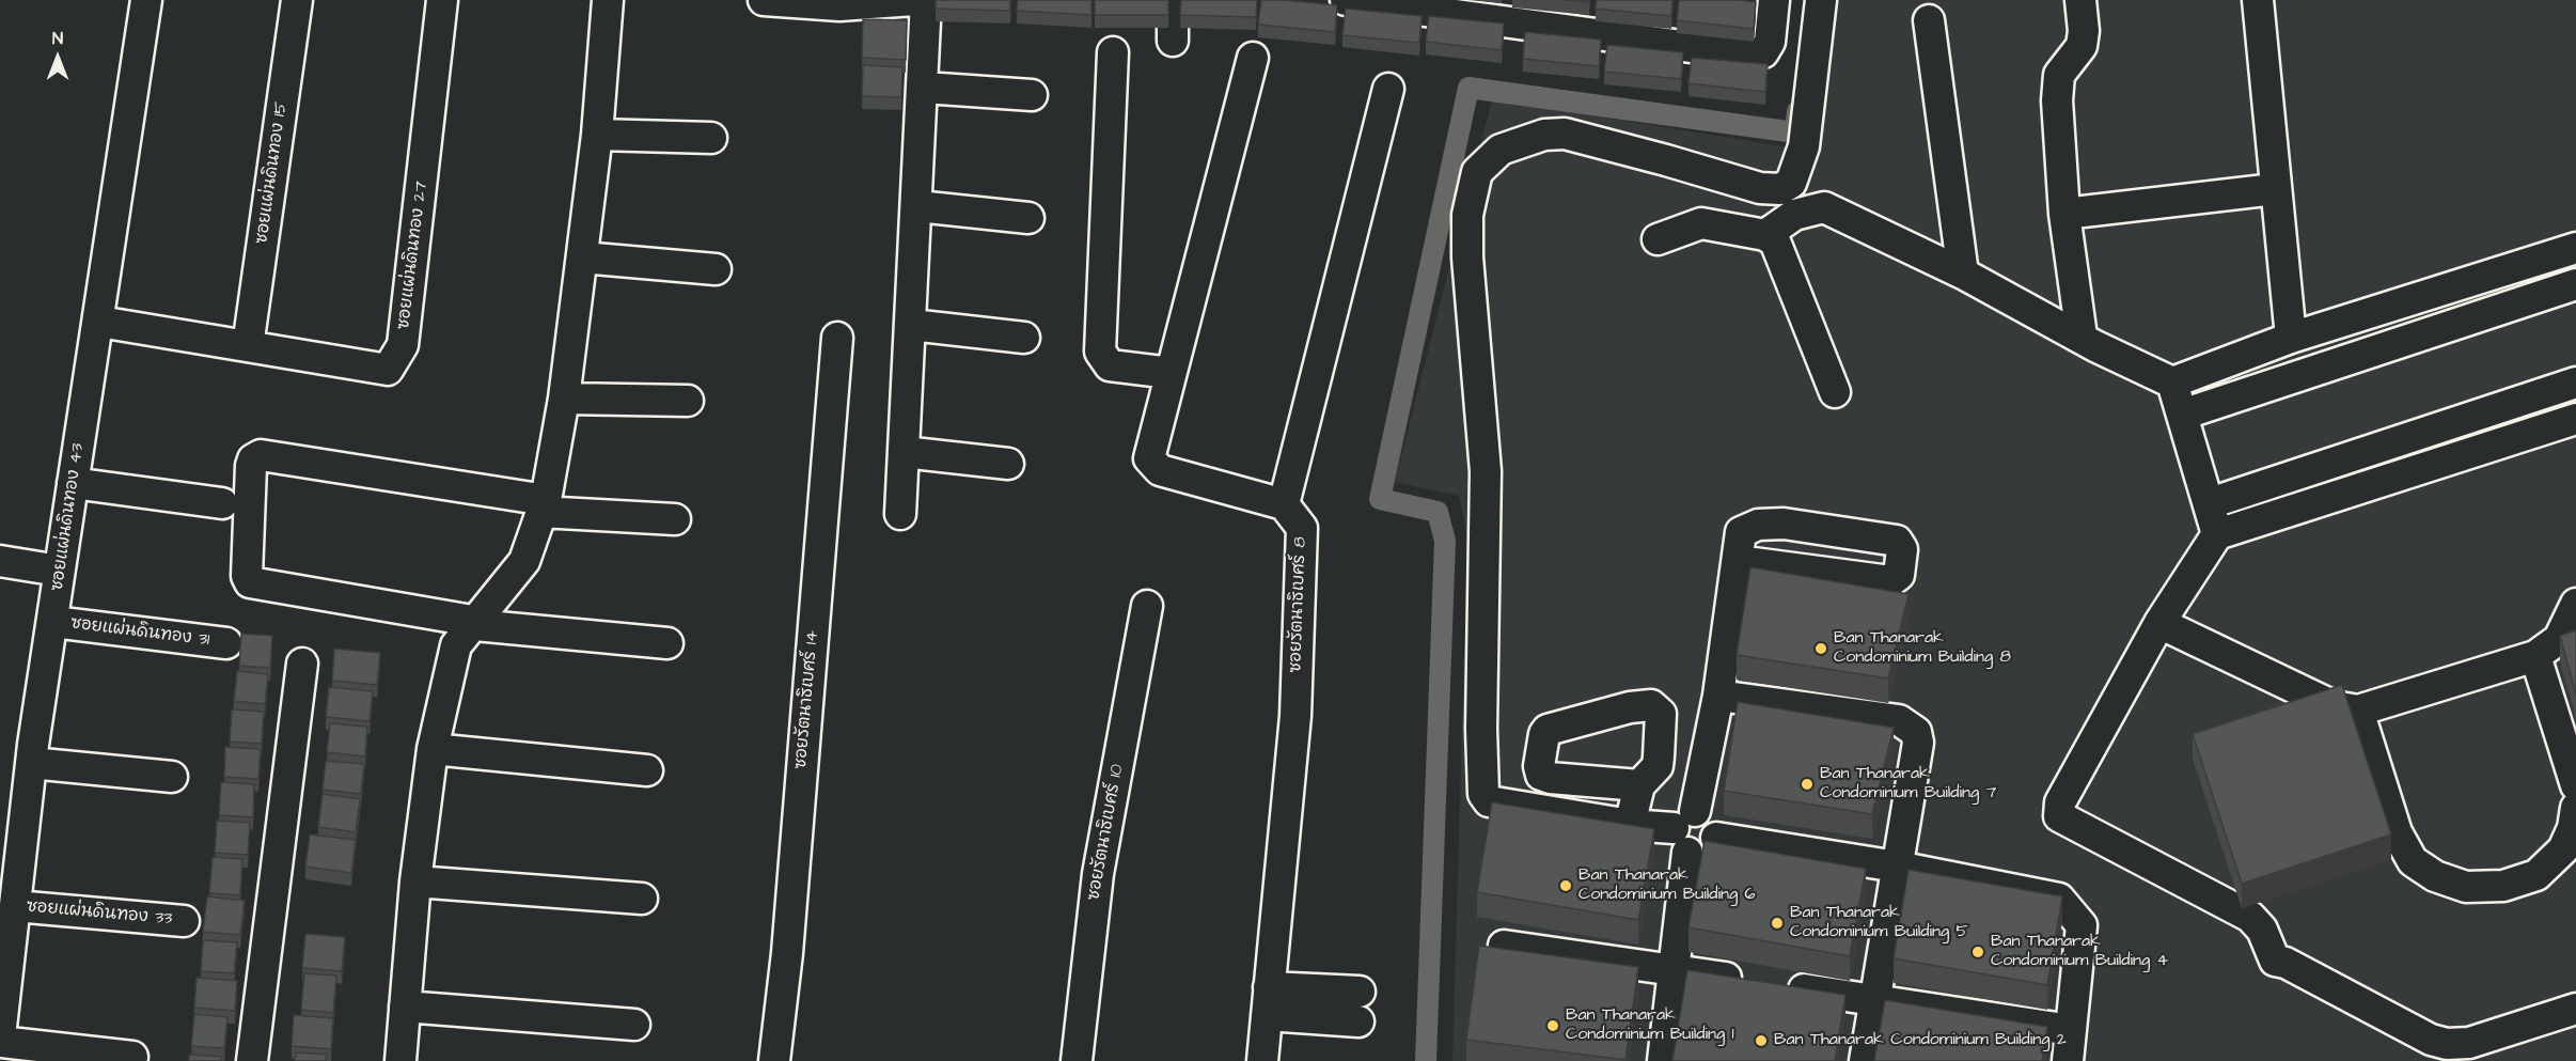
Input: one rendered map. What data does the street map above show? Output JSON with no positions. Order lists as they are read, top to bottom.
{
  "streets": {
    "street": [
      "ซอยแผ่นดินทอง 15",
      "ซอยแผ่นดินทอง 27",
      "ซอยแผ่นดินทอง 43",
      "ซอยรัตนาธิเบศร์ 8",
      "ซอยแผ่นดินทอง 31",
      "ซอยรัตนาธิเบศร์ 14",
      "ซอยรัตนาธิเบศร์ 10",
      "ซอยแผ่นดินทอง 33"
    ]
  },
  "crossings": [
    ["ซอยแผ่นดินทอง 15", "ซอยแผ่นดินทอง 27"],
    ["ซอยแผ่นดินทอง 27", "ซอยแผ่นดินทอง 43"],
    ["ซอยแผ่นดินทอง 43", "ซอยแผ่นดินทอง 31"],
    ["ซอยแผ่นดินทอง 43", "ซอยแผ่นดินทอง 33"]
  ],
  "places": [
    "Ban Thanarak Condominium Building 8",
    "Ban Thanarak Condominium Building 7",
    "Ban Thanarak Condominium Building 6",
    "Ban Thanarak Condominium Building 5",
    "Ban Thanarak Condominium Building 4",
    "Ban Thanarak Condominium Building 1",
    "Ban Thanarak Condominium Building 2"
  ],
  "north": "top"
}
